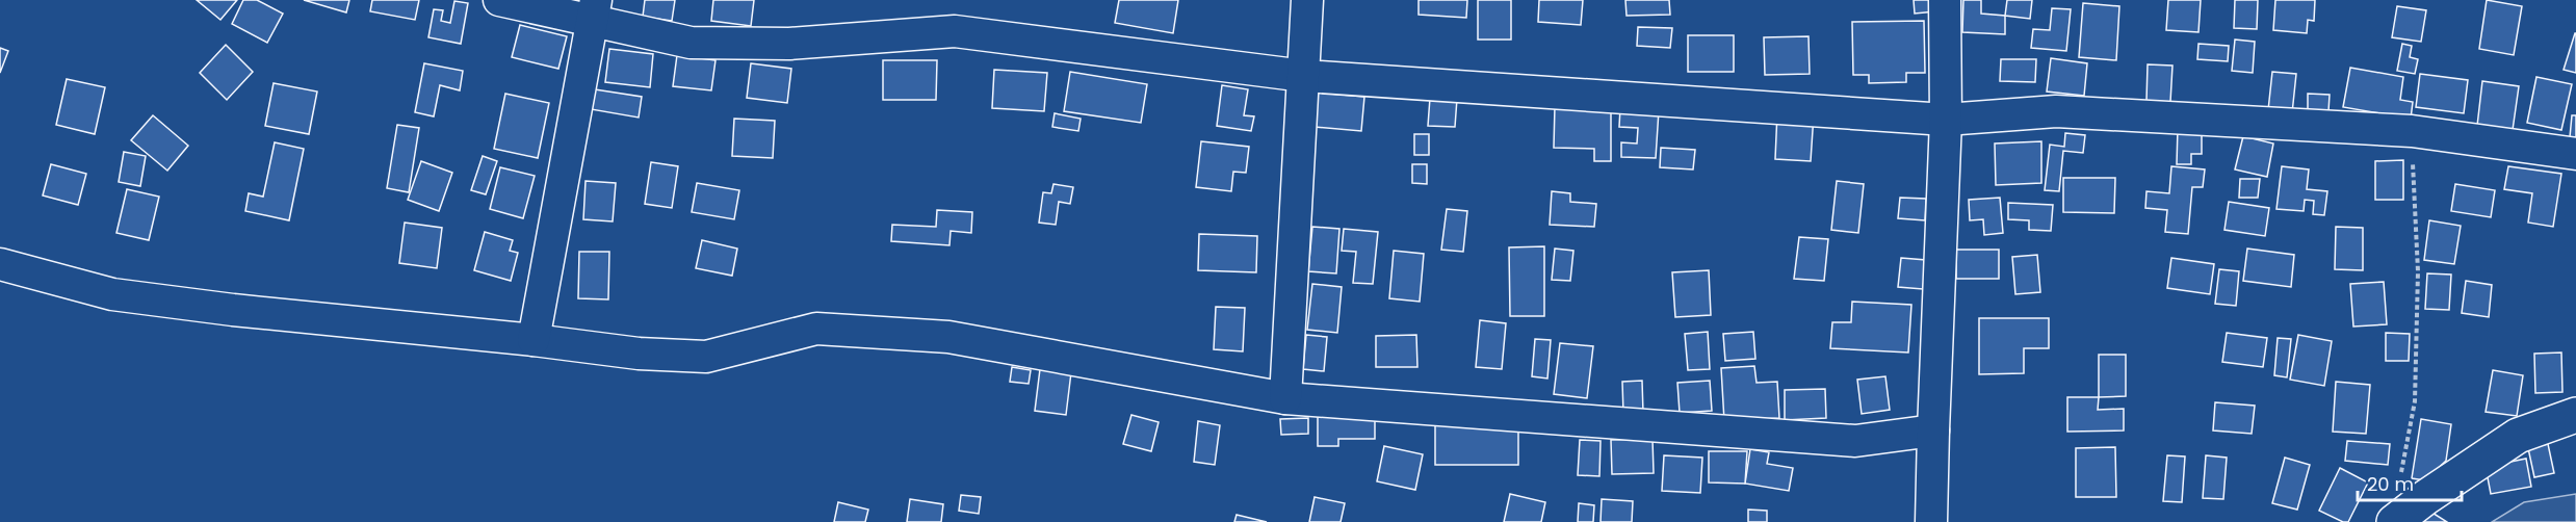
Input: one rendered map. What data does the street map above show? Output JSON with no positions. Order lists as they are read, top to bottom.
{
  "scale_bar": "20 m"
}
